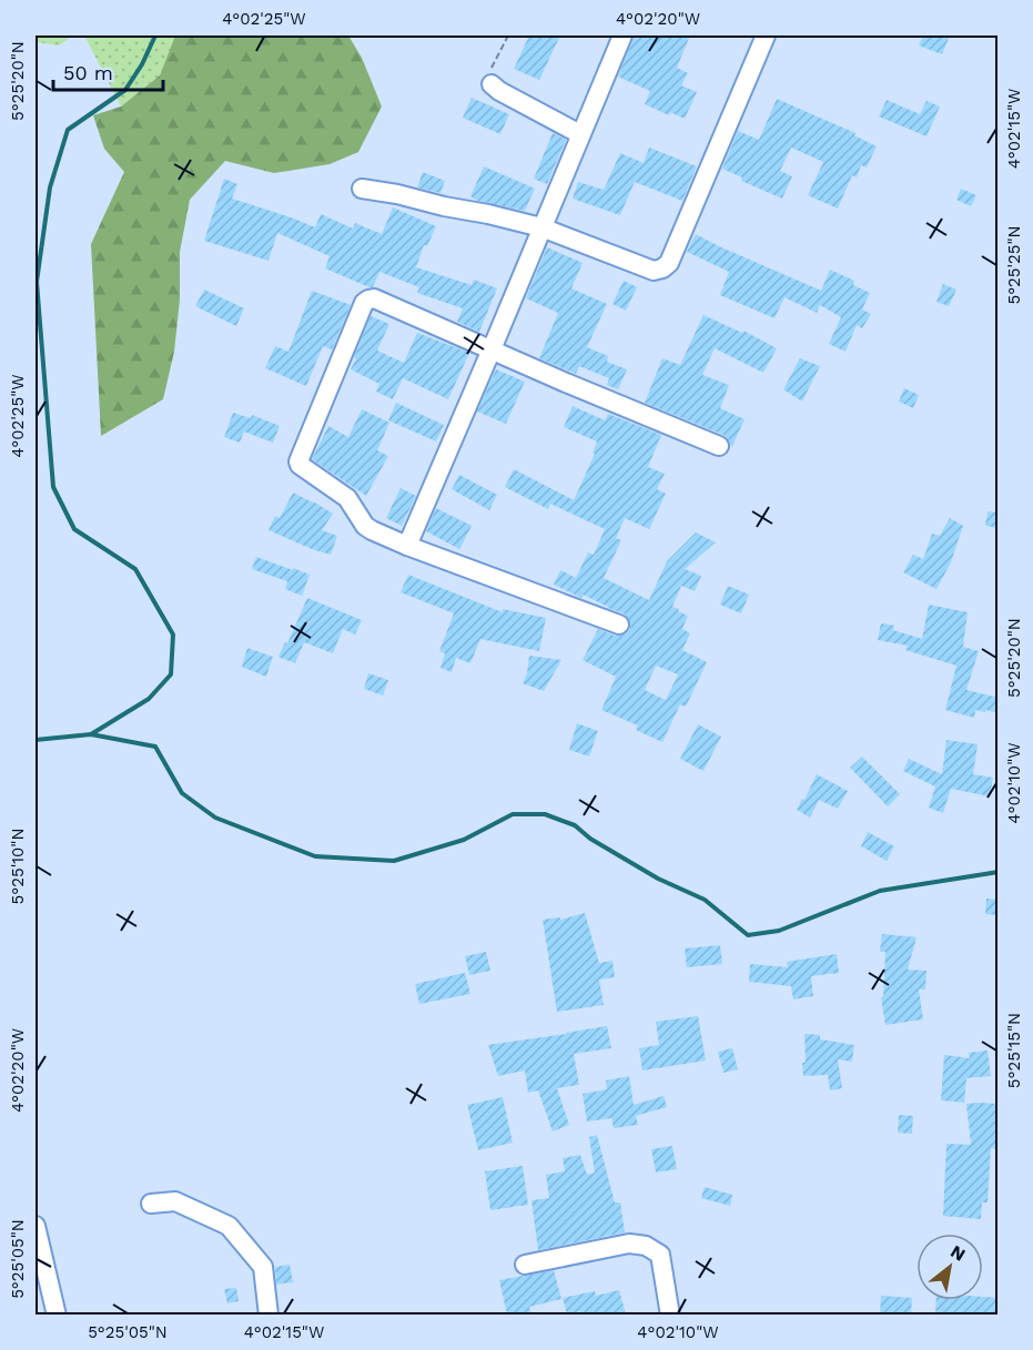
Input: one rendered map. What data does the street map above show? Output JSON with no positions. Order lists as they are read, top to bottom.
{
  "scale_bar": "50 m",
  "north": "top right",
  "coordinates": [
    "4°02'25\"W",
    "4°02'20\"W",
    "5°25'20\"N",
    "4°02'15\"W",
    "5°25'25\"N",
    "4°02'10\"W",
    "5°25'10\"N",
    "5°25'15\"N",
    "5°25'05\"N"
  ]
}
